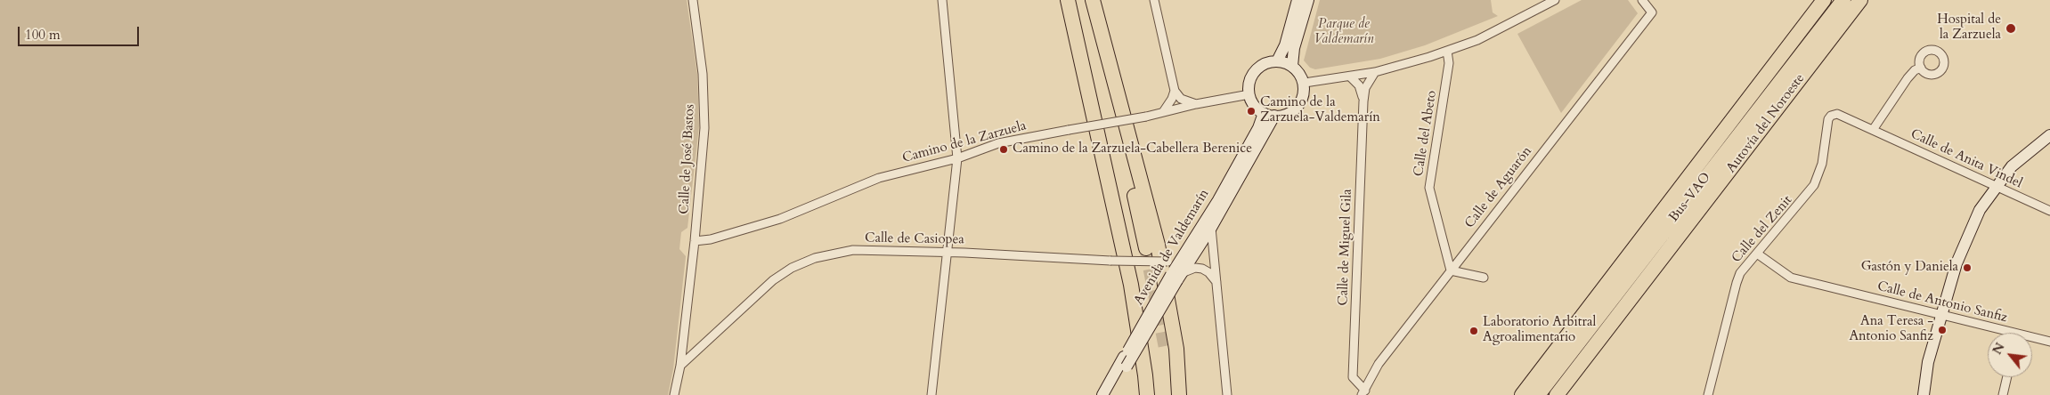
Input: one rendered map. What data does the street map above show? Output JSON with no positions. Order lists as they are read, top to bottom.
{
  "streets": {
    "highway": ["Autovía del Noroeste", "Bus-VAO"],
    "street": [
      "Calle del Abeto",
      "Camino de la Zarzuela",
      "Calle de José Bastos",
      "Calle de Anita Vindel",
      "Calle de Aguarón",
      "Calle del Zenit",
      "Calle de Casiopea",
      "Avenida de Valdemarín",
      "Calle de Miguel Gila",
      "Calle de Antonio Sanfiz"
    ]
  },
  "crossings": [
    ["Calle del Abeto", "Calle de Aguarón"],
    ["Camino de la Zarzuela", "Calle de José Bastos"],
    ["Camino de la Zarzuela", "Avenida de Valdemarín"],
    ["Calle de José Bastos", "Calle de Casiopea"],
    ["Calle de Anita Vindel", "Calle del Zenit"],
    ["Calle de Aguarón", "Calle de Miguel Gila"],
    ["Calle del Zenit", "Calle de Antonio Sanfiz"],
    ["Calle de Casiopea", "Avenida de Valdemarín"]
  ],
  "parks": ["Parque de Valdemarín"],
  "places": [
    "Hospital de la Zarzuela",
    "Camino de la Zarzuela-Valdemarín",
    "Camino de la Zarzuela-Cabellera Berenice",
    "Gastón y Daniela",
    "Ana Teresa - Antonio Sanfiz",
    "Laboratorio Arbitral Agroalimentario"
  ],
  "scale_bar": "100 m",
  "north": "top left"
}
